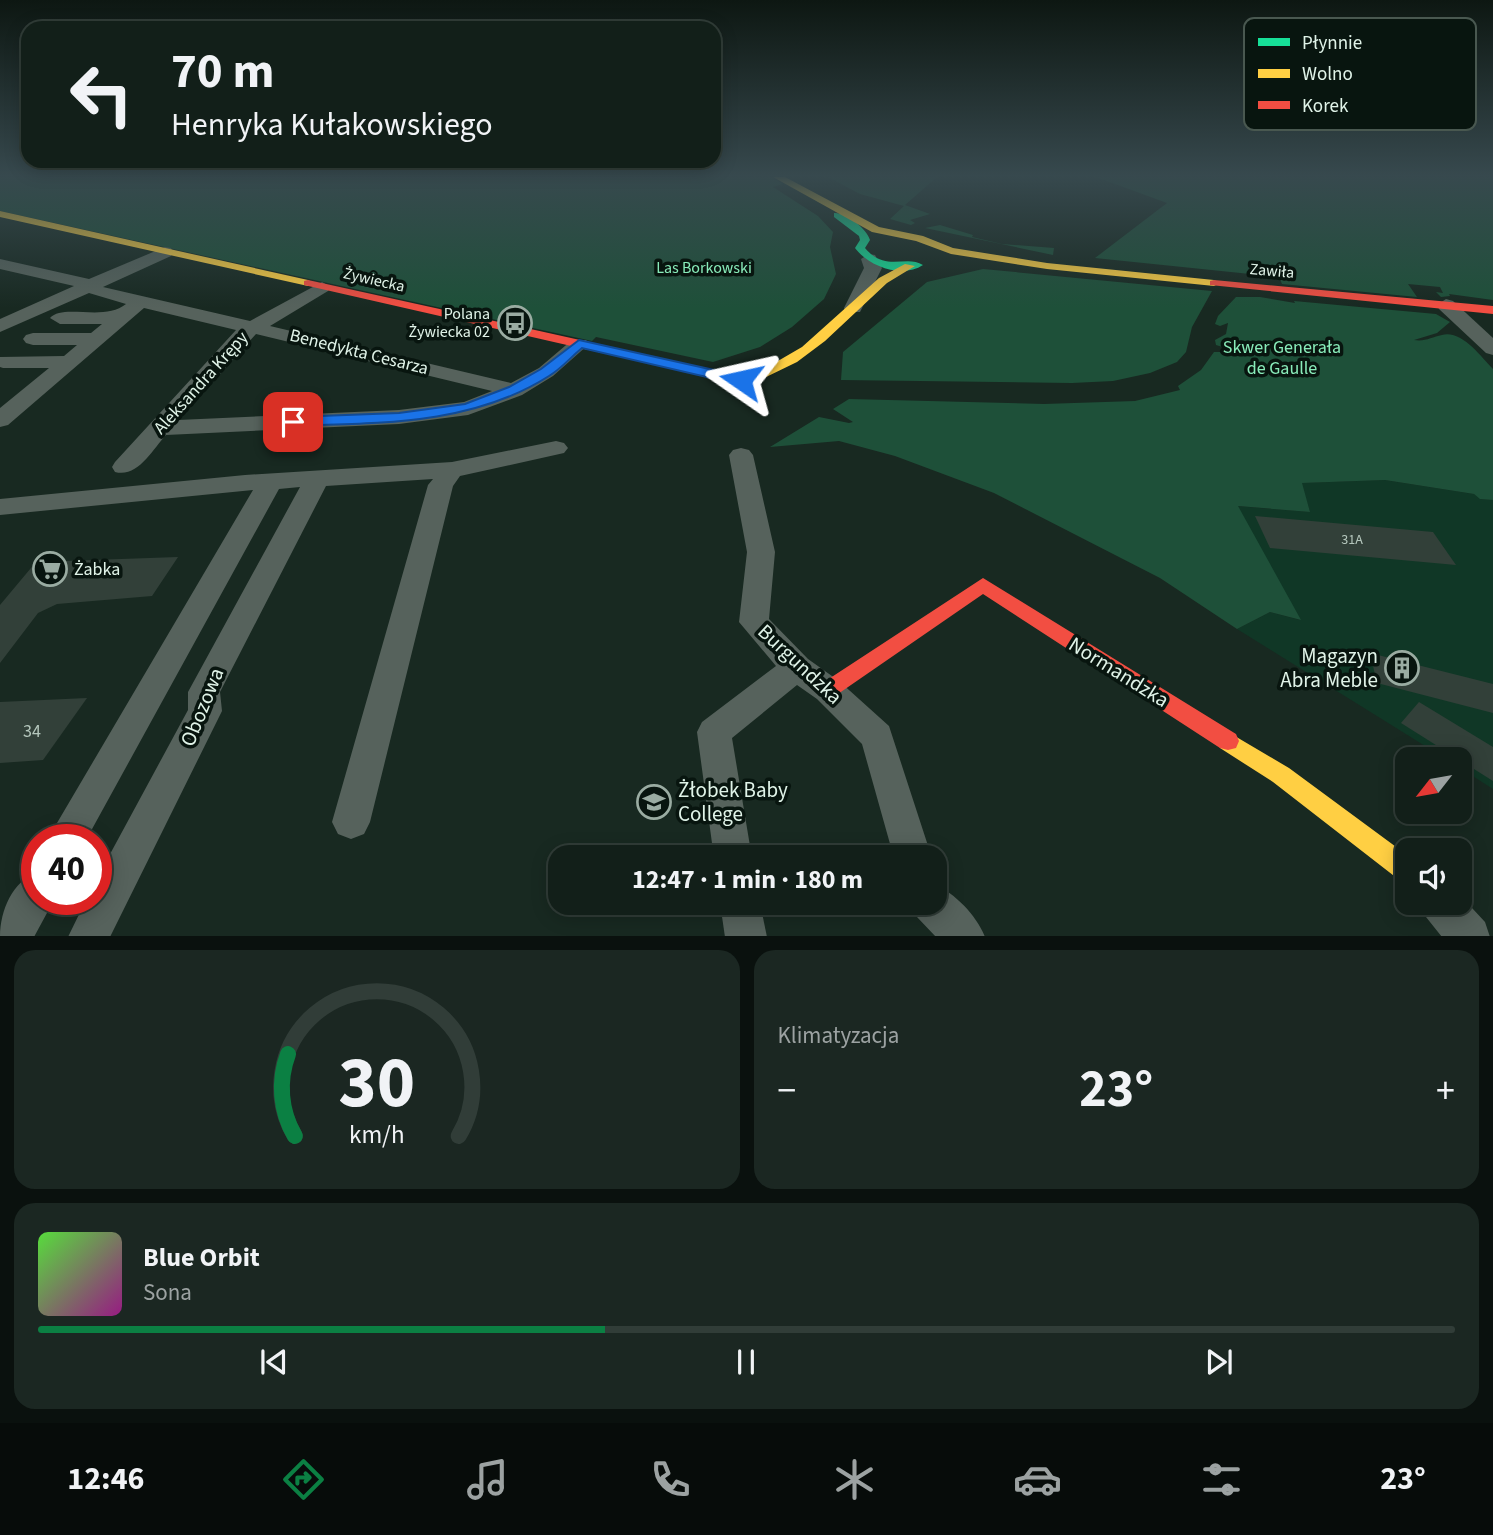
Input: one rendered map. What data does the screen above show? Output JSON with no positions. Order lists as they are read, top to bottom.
{
  "streets": {
    "street": [
      "Zawiła",
      "Żywiecka",
      "Benedykta Cesarza",
      "Aleksandra Krępy",
      "Burgundzka",
      "Normandzka",
      "Obozowa"
    ]
  },
  "crossings": [
    ["Żywiecka", "Aleksandra Krępy"],
    ["Benedykta Cesarza", "Aleksandra Krępy"],
    ["Burgundzka", "Normandzka"]
  ],
  "parks": ["Las Borkowski", "Skwer Generała de Gaulle"],
  "places": {
    "bus stop": ["Polana Żywiecka 02"],
    "supermarket": ["Żabka"],
    "building": ["Magazyn Abra Meble"],
    "school or university": ["Żłobek Baby College"]
  },
  "house_numbers": ["31A", "34"],
  "legend": ["Płynnie", "Wolno", "Korek"],
  "north": "bottom left",
  "page": {
    "turn": ["70 m", "Henryka Kułakowskiego"],
    "limit": "40",
    "trip": "12:47 · 1 min · 180 m",
    "tile": "Klimatyzacja",
    "heat": ["−", "23°", "+"],
    "song": ["Blue Orbit", "Sona"],
    "tabs": ["12:46", "23°"],
    "gauge": ["30", "km/h"]
  }
}
